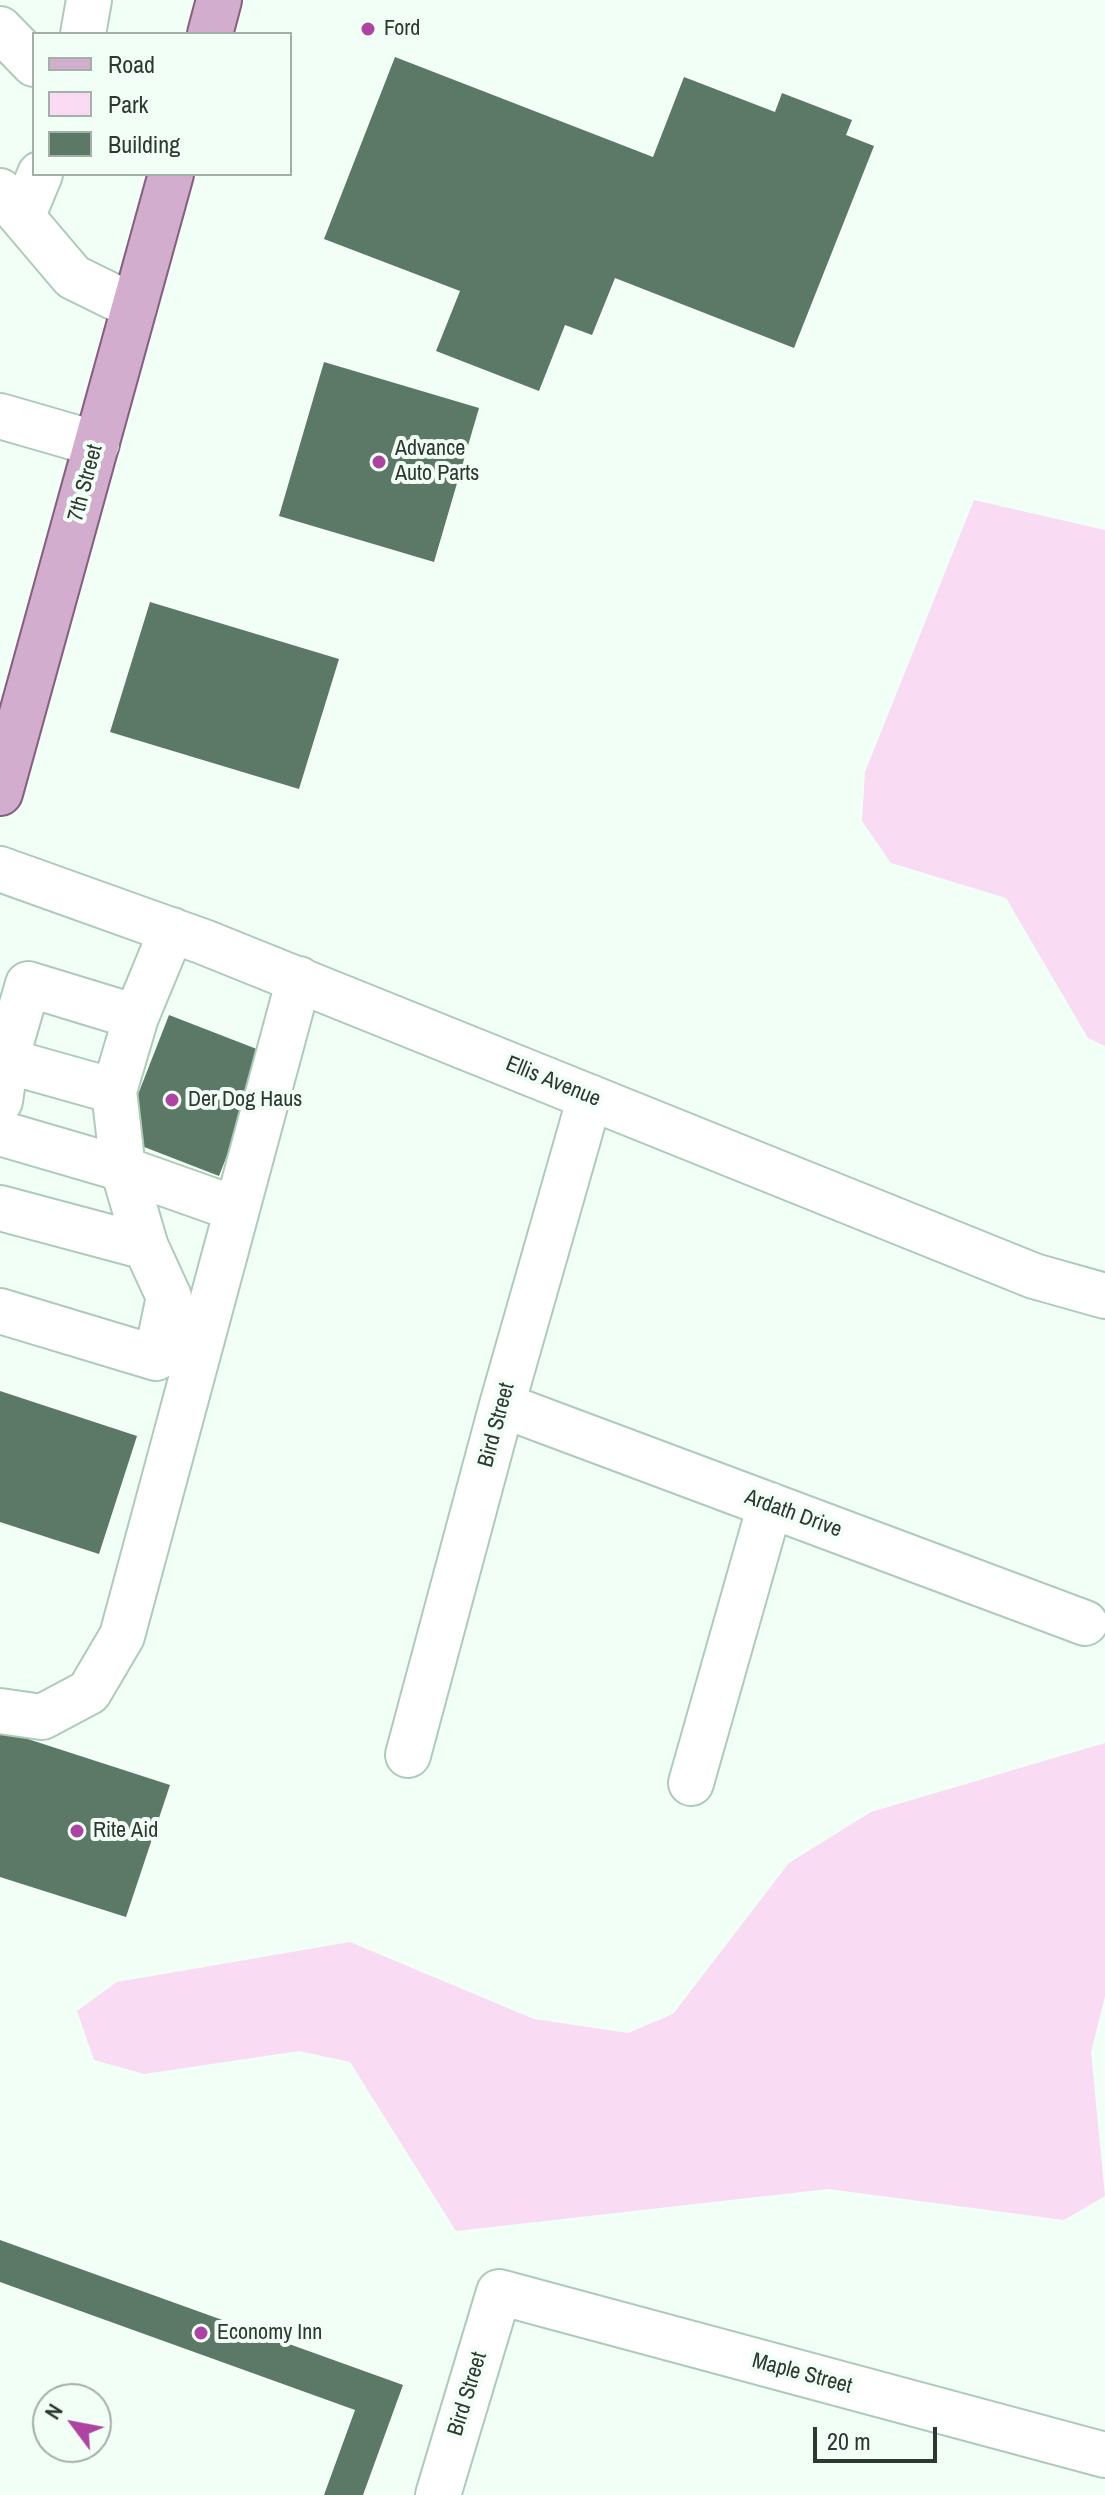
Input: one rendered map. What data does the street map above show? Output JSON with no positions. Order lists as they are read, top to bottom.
{
  "streets": {
    "main road": ["7th Street"],
    "street": [
      "Ellis Avenue",
      "Bird Street",
      "Ardath Drive",
      "Maple Street"
    ]
  },
  "crossings": [
    ["Ellis Avenue", "Bird Street"],
    ["Bird Street", "Ardath Drive"],
    ["Bird Street", "Maple Street"]
  ],
  "places": [
    "Ford",
    "Advance Auto Parts",
    "Der Dog Haus",
    "Rite Aid",
    "Economy Inn"
  ],
  "legend": ["Road", "Park", "Building"],
  "scale_bar": "20 m",
  "north": "top left"
}
